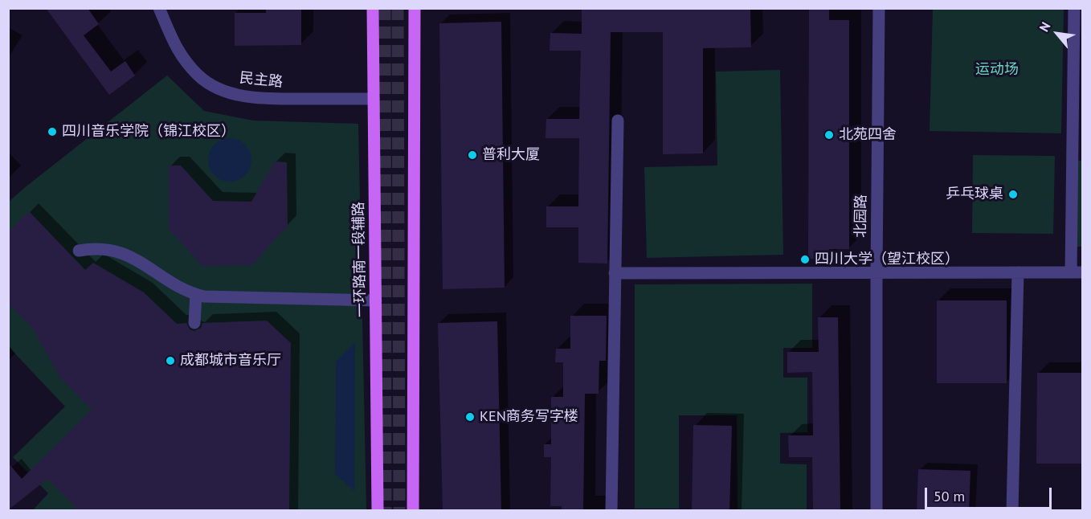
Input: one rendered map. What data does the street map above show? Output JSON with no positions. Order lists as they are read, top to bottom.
{
  "streets": {
    "main road": ["一环路南一段辅路"],
    "street": ["民主路", "北园路"]
  },
  "crossings": [
    ["民主路", "一环路南一段辅路"]
  ],
  "parks": ["运动场"],
  "places": [
    "四川音乐学院（锦江校区）",
    "北苑四舍",
    "普利大厦",
    "乒乓球桌",
    "四川大学（望江校区）",
    "成都城市音乐厅",
    "KEN商务写字楼"
  ],
  "scale_bar": "50 m",
  "north": "top left"
}
